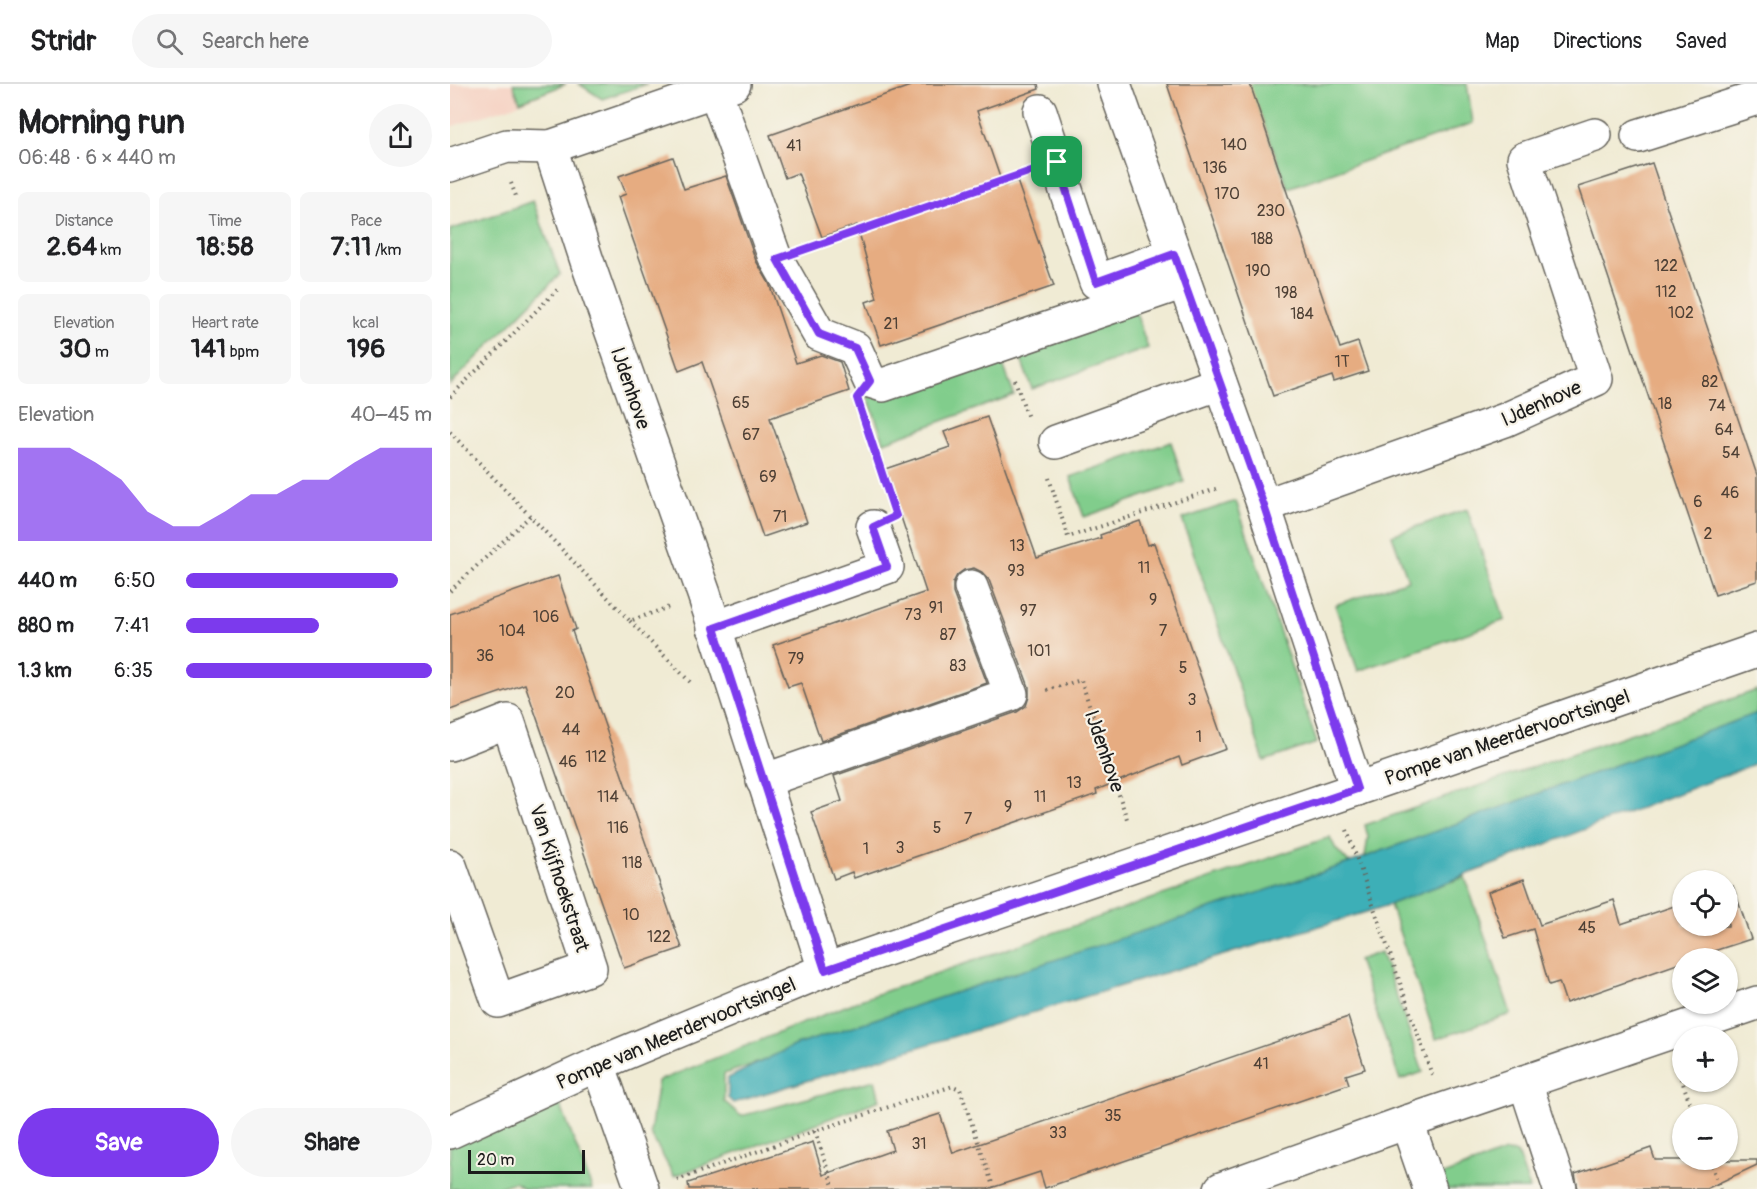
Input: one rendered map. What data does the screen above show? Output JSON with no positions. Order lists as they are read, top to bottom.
{
  "streets": {
    "street": ["IJdenhove", "Pompe van Meerdervoortsingel", "Van Kijfhoekstraat"]
  },
  "crossings": [
    ["IJdenhove", "Pompe van Meerdervoortsingel"]
  ],
  "house_numbers": [
    "140",
    "41",
    "136",
    "170",
    "230",
    "188",
    "122",
    "190",
    "112",
    "198",
    "102",
    "184",
    "21",
    "1T",
    "82",
    "65",
    "18",
    "74",
    "64",
    "67",
    "54",
    "69",
    "46",
    "6",
    "71",
    "2",
    "13",
    "11",
    "93",
    "9",
    "91",
    "97",
    "73",
    "106",
    "104",
    "7",
    "87",
    "101",
    "36",
    "79",
    "83",
    "5",
    "20",
    "3",
    "44",
    "1",
    "112",
    "46",
    "13",
    "114",
    "11",
    "9",
    "7",
    "116",
    "5",
    "3",
    "1",
    "118",
    "10",
    "45",
    "122",
    "41",
    "35",
    "33",
    "31"
  ],
  "scale_bar": "20 m",
  "page": {
    "header": "Stridr",
    "search": "Search here",
    "nav": ["Map", "Directions", "Saved"],
    "heading": ["Morning run", "06:48 · 6 × 440 m"],
    "stats": [
      ["Distance", "2.64 km"],
      ["Time", "18:58"],
      ["Pace", "7:11 /km"],
      ["Elevation", "30 m"],
      ["Heart rate", "141 bpm"],
      ["kcal", "196"]
    ],
    "chart": ["Elevation", "40–45 m"],
    "list": [
      {
        "name": "440 m",
        "note": "6:50"
      },
      {
        "name": "880 m",
        "note": "7:41"
      },
      {
        "name": "1.3 km",
        "note": "6:35"
      }
    ],
    "map_buttons": ["+", "−"],
    "buttons": ["Save", "Share"],
    "scale": "20 m"
  }
}
